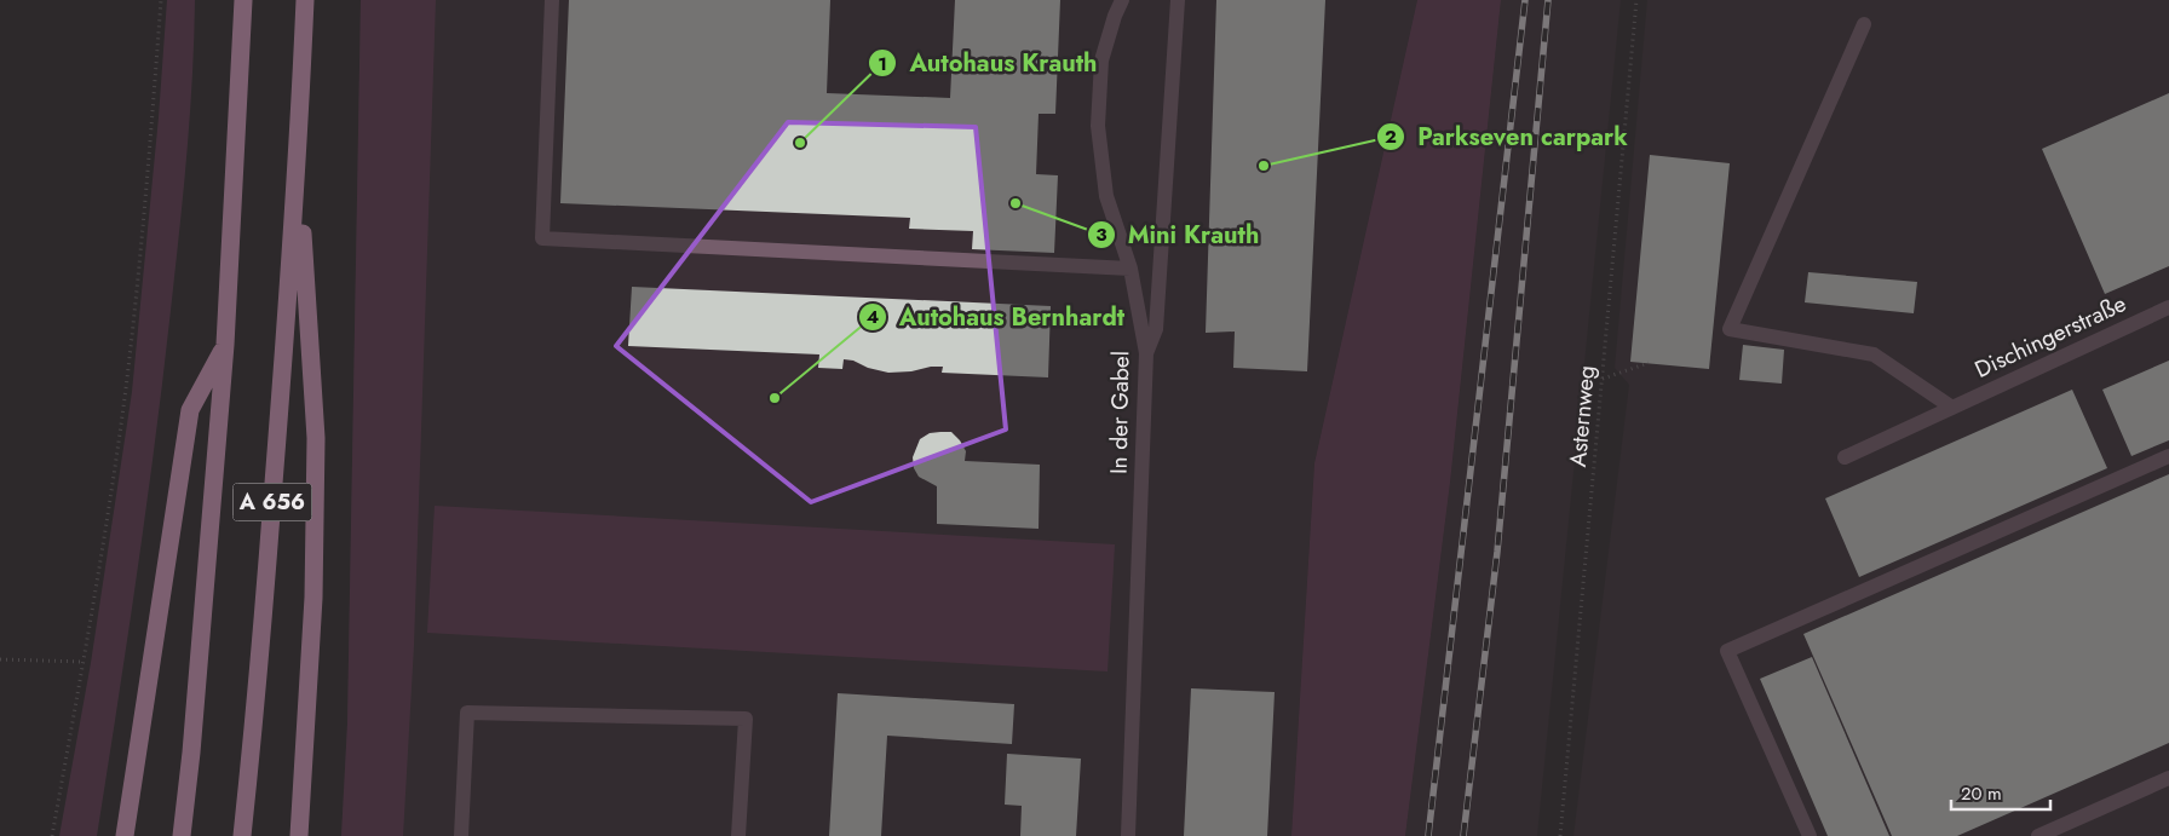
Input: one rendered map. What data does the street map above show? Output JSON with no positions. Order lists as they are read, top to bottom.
{
  "streets": {
    "highway": ["A 656"],
    "street": ["Dischingerstraße", "In der Gabel"],
    "path": ["Asternweg"]
  },
  "places": [
    "Autohaus Krauth",
    "Parkseven carpark",
    "Mini Krauth",
    "Autohaus Bernhardt"
  ],
  "scale_bar": "20 m"
}
